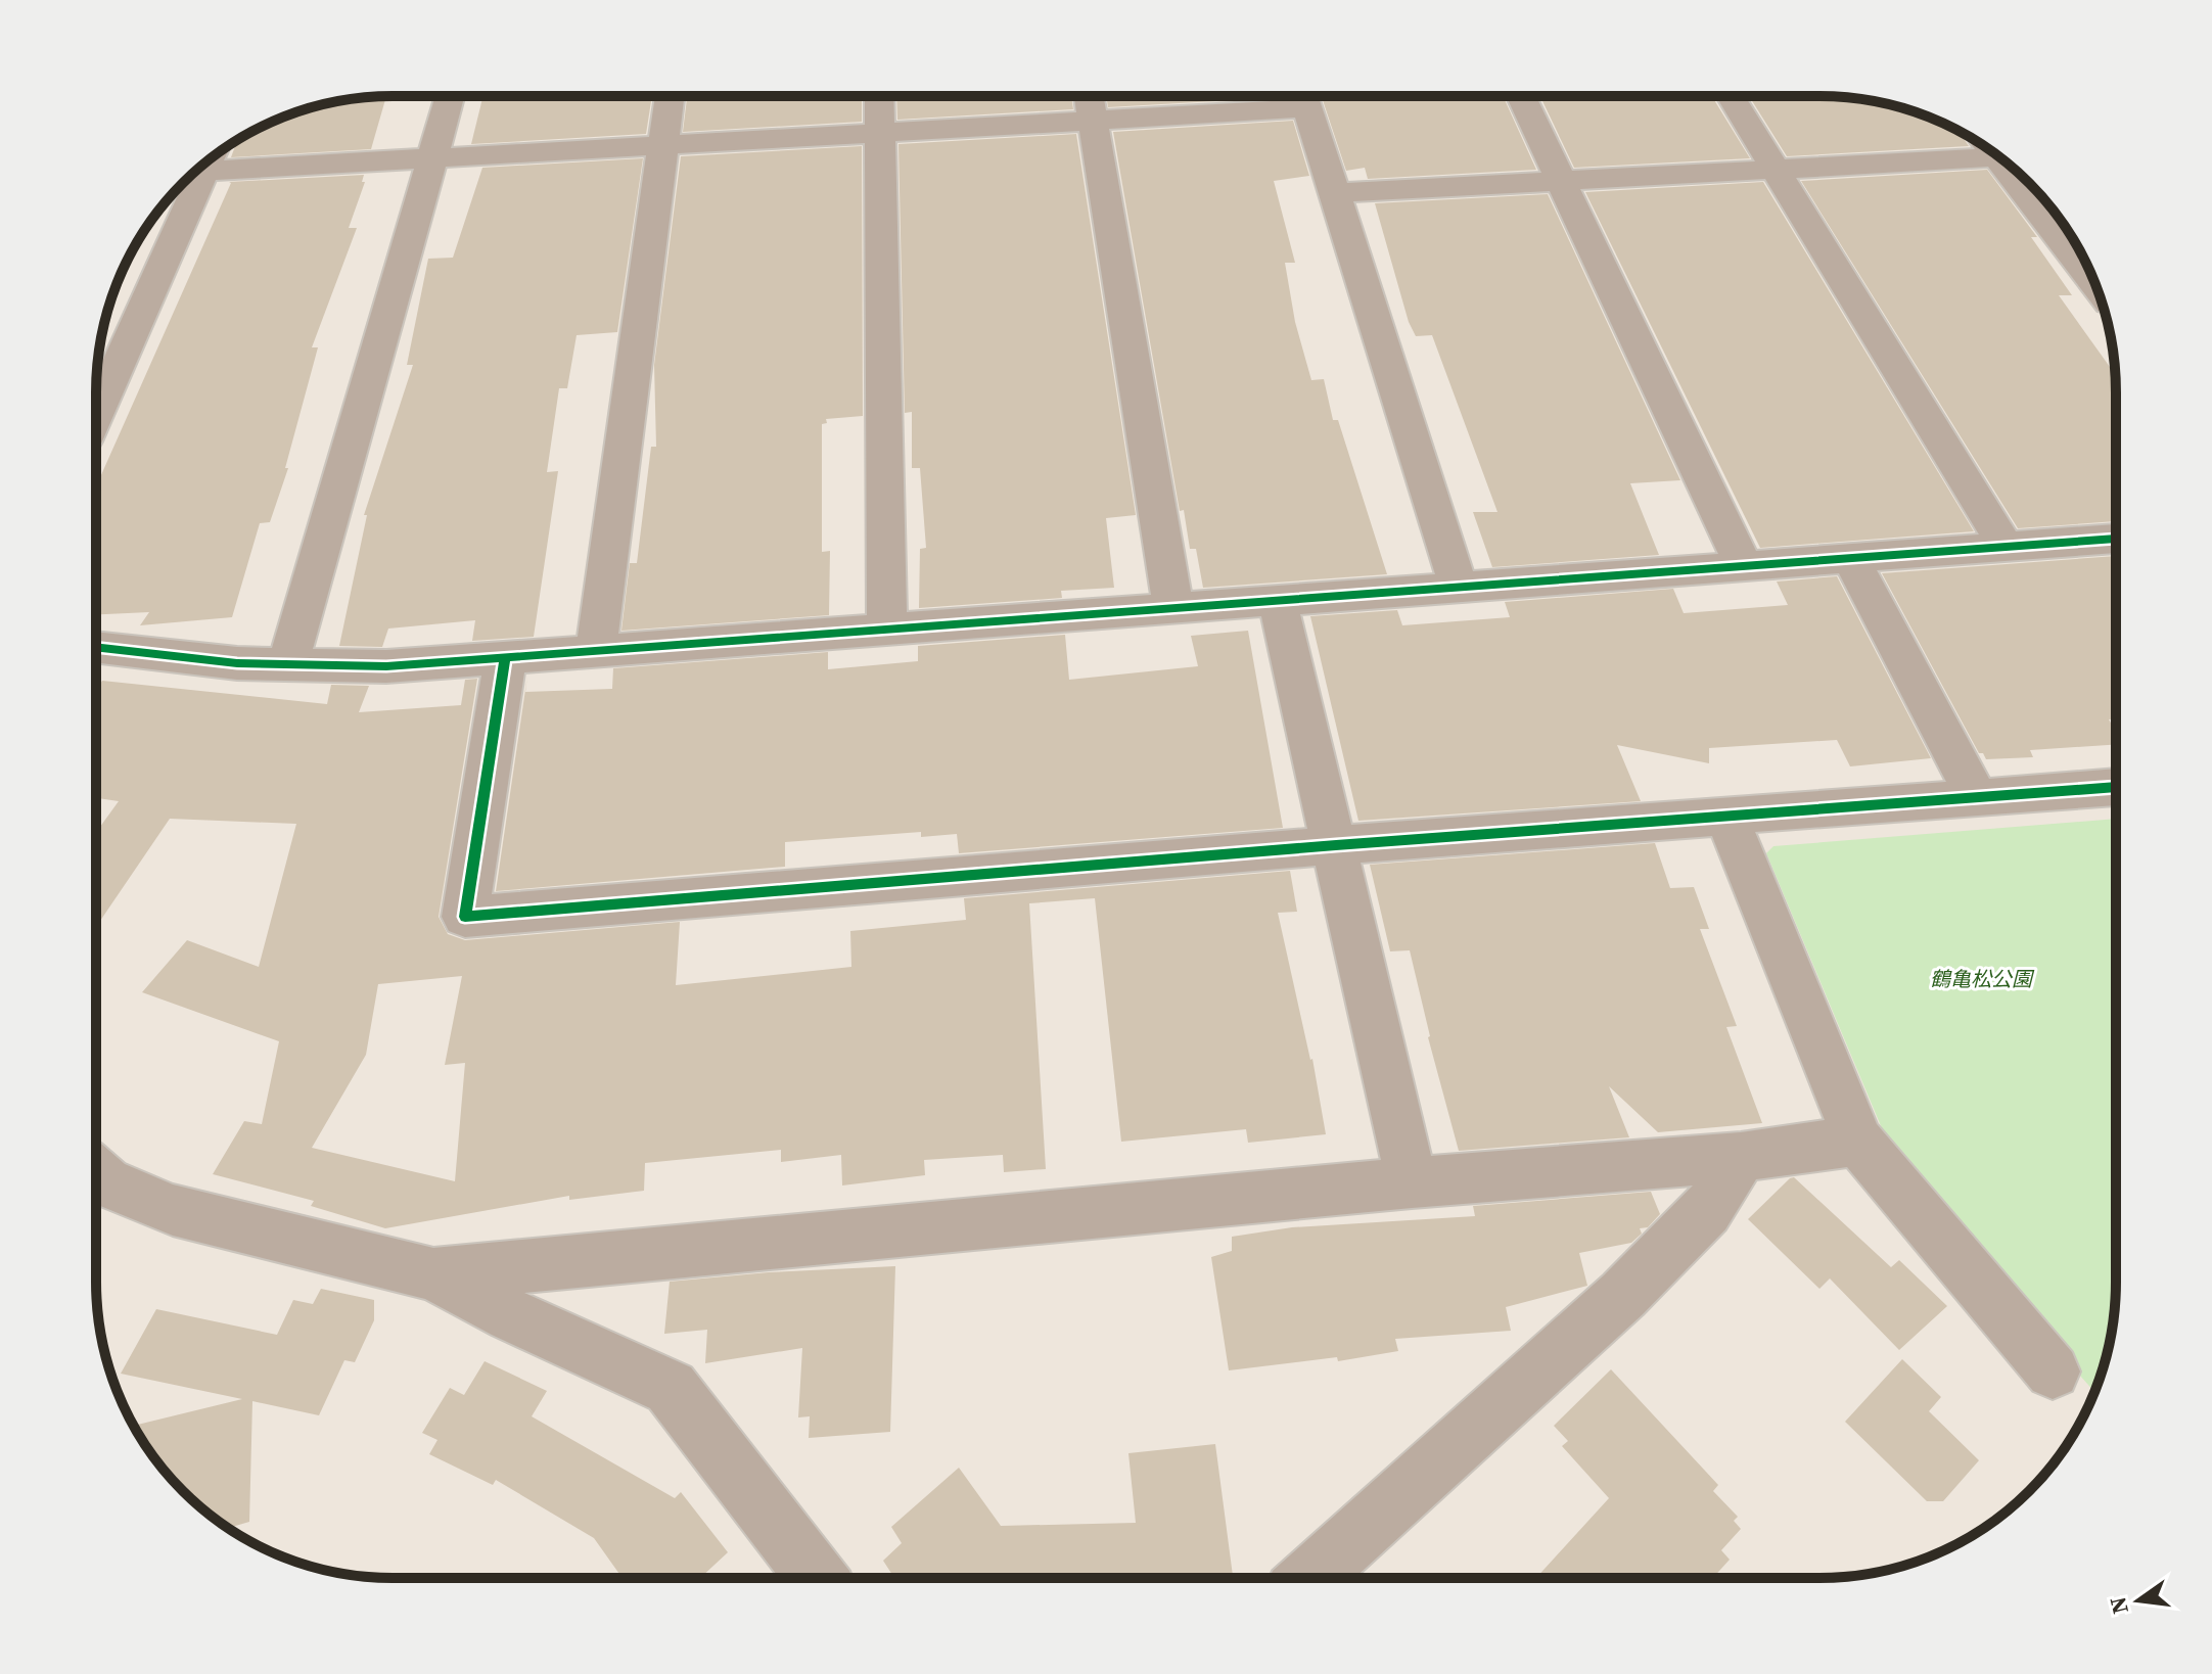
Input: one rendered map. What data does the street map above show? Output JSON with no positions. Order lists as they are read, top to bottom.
{
  "parks": ["鶴亀松公園"],
  "north": "left"
}
